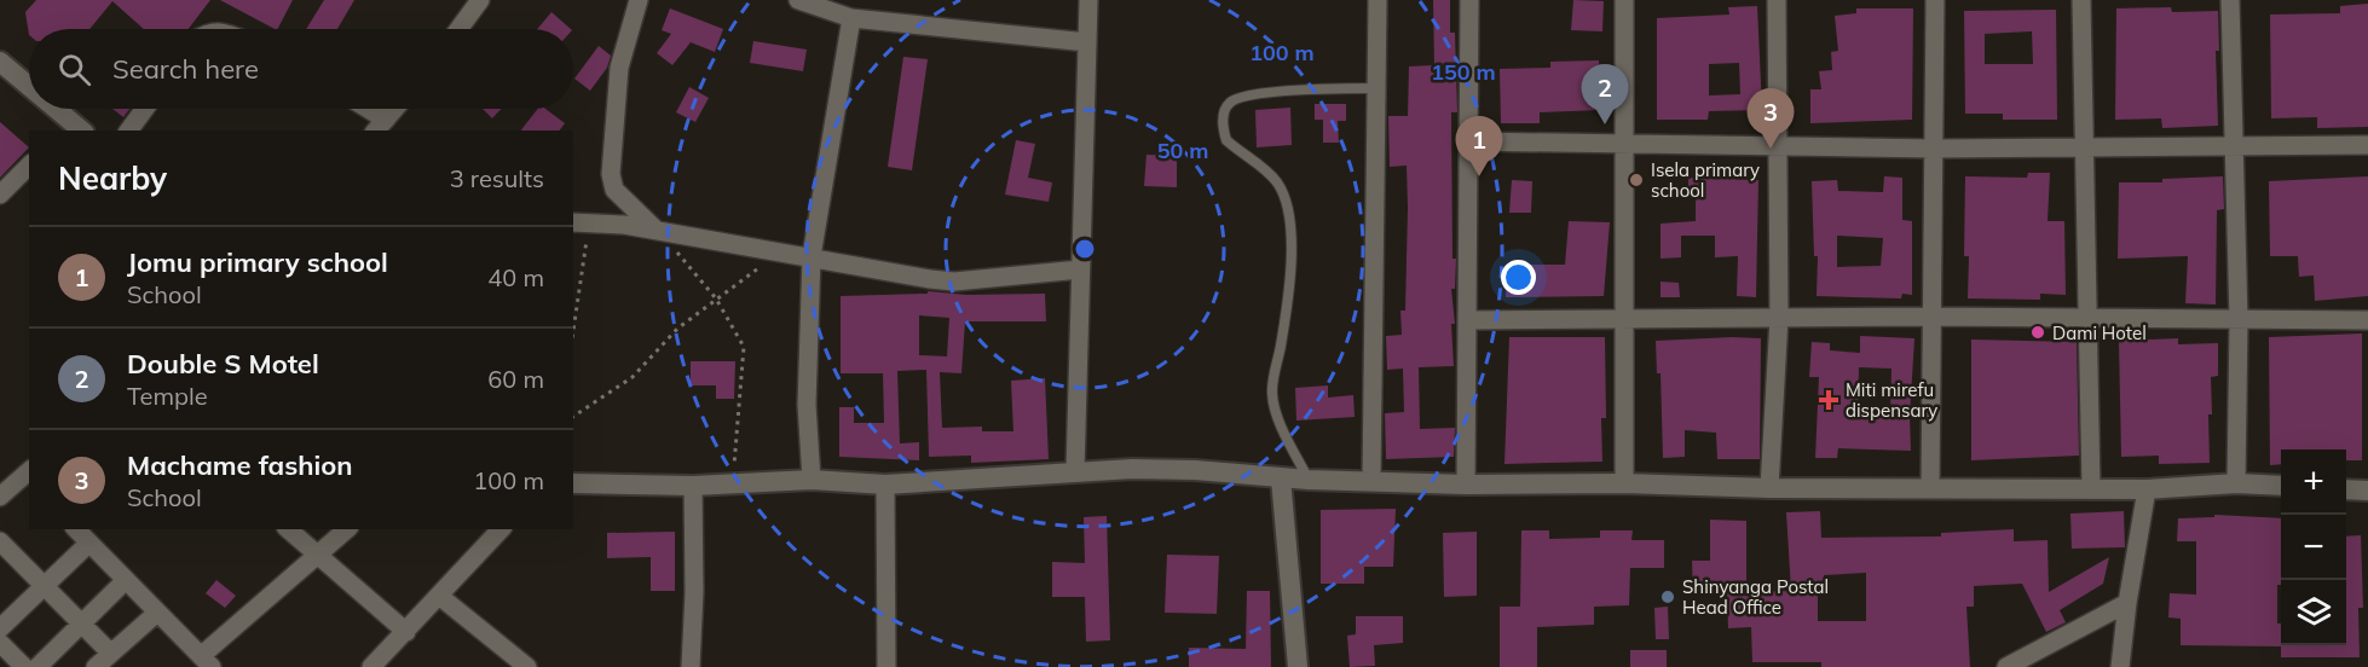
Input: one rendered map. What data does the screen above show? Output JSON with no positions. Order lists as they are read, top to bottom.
{
  "places": {
    "other": ["Isela primary school", "Dami Hotel", "Shinyanga Postal Head Office"],
    "health": ["Miti mirefu dispensary"]
  },
  "page": {
    "search": "Search here",
    "pins": ["2", "3", "1"],
    "heading": ["Nearby", "3 results"],
    "list": [
      {
        "mark": "1",
        "name": "Jomu primary school",
        "note": "School",
        "value": "40 m"
      },
      {
        "mark": "2",
        "name": "Double S Motel",
        "note": "Temple",
        "value": "60 m"
      },
      {
        "mark": "3",
        "name": "Machame fashion",
        "note": "School",
        "value": "100 m"
      }
    ],
    "map_buttons": ["+", "−"]
  },
  "rings": ["100 m", "150 m", "50 m"]
}
